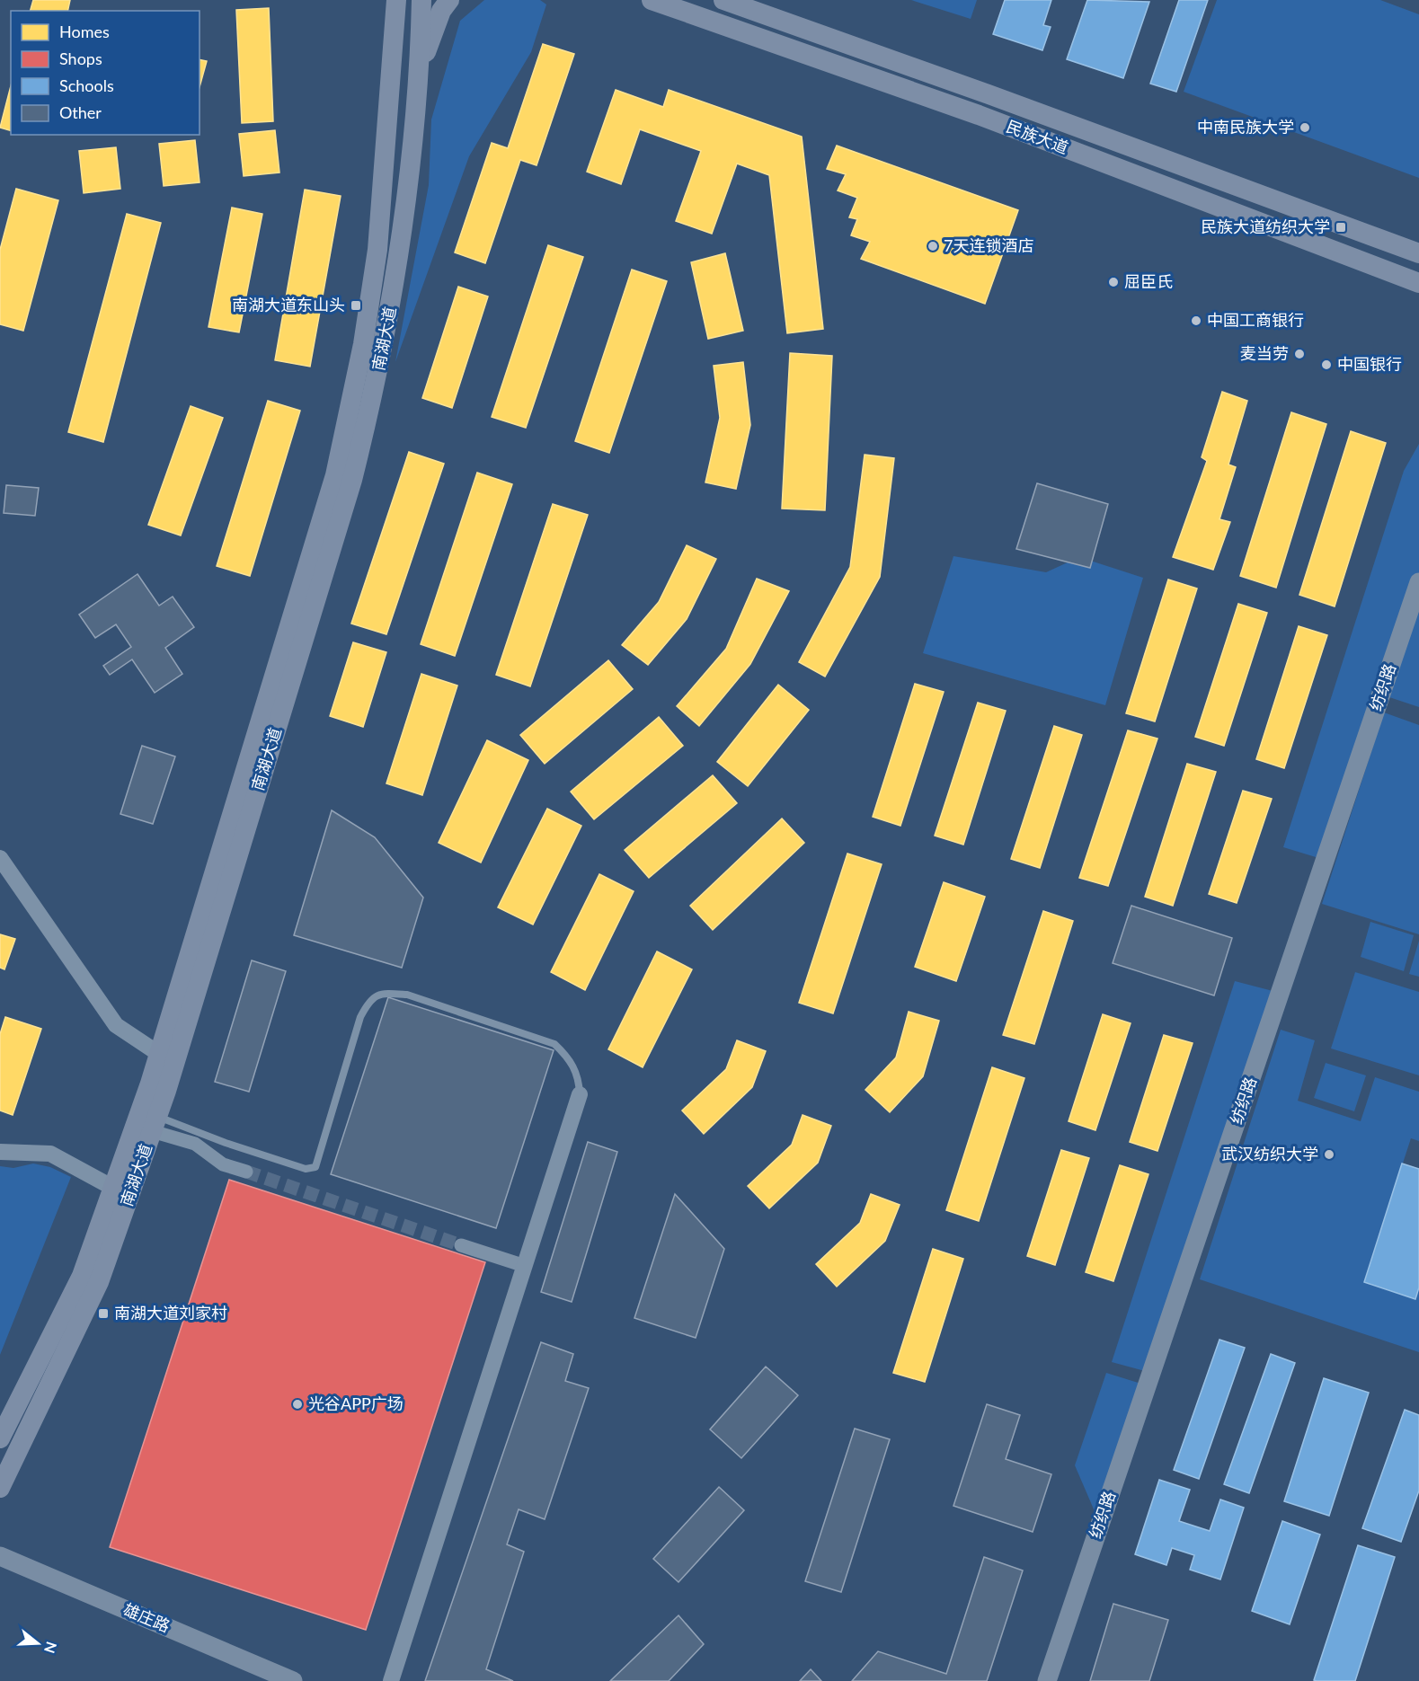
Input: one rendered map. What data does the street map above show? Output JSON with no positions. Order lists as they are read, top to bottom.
{
  "streets": {
    "main road": [
      "民族大道",
      "南湖大道",
      "纺织路",
      "雄庄路"
    ]
  },
  "places": {
    "other": [
      "中南民族大学",
      "7天连锁酒店",
      "屈臣氏",
      "中国工商银行",
      "麦当劳",
      "中国银行",
      "武汉纺织大学",
      "光谷APP广场"
    ],
    "transit": ["民族大道纺织大学", "南湖大道东山头", "南湖大道刘家村"]
  },
  "legend": [
    "Homes",
    "Shops",
    "Schools",
    "Other"
  ],
  "north": "right"
}
